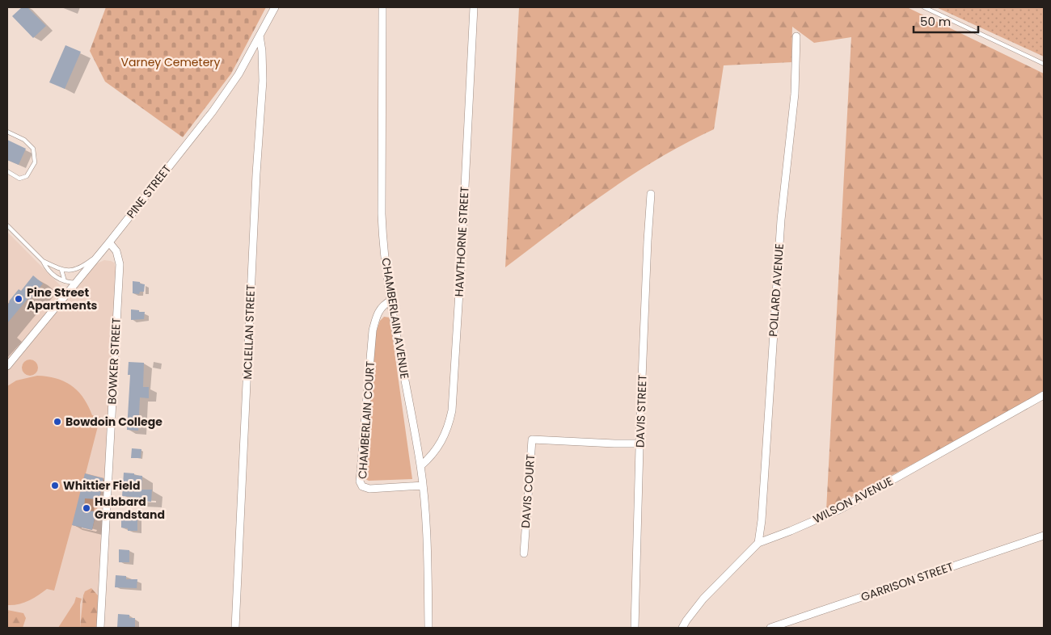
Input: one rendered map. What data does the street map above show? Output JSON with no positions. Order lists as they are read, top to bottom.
{
  "streets": {
    "street": [
      "PINE STREET",
      "HAWTHORNE STREET",
      "POLLARD AVENUE",
      "CHAMBERLAIN AVENUE",
      "MCLELLAN STREET",
      "BOWKER STREET",
      "DAVIS STREET",
      "CHAMBERLAIN COURT",
      "DAVIS COURT",
      "WILSON AVENUE",
      "GARRISON STREET"
    ]
  },
  "crossings": [
    ["PINE STREET", "MCLELLAN STREET"],
    ["PINE STREET", "BOWKER STREET"],
    ["HAWTHORNE STREET", "CHAMBERLAIN AVENUE"],
    ["POLLARD AVENUE", "WILSON AVENUE"],
    ["CHAMBERLAIN AVENUE", "CHAMBERLAIN COURT"],
    ["DAVIS STREET", "DAVIS COURT"]
  ],
  "parks": ["Varney Cemetery"],
  "places": [
    "Pine Street Apartments",
    "Bowdoin College",
    "Whittier Field",
    "Hubbard Grandstand"
  ],
  "scale_bar": "50 m"
}
